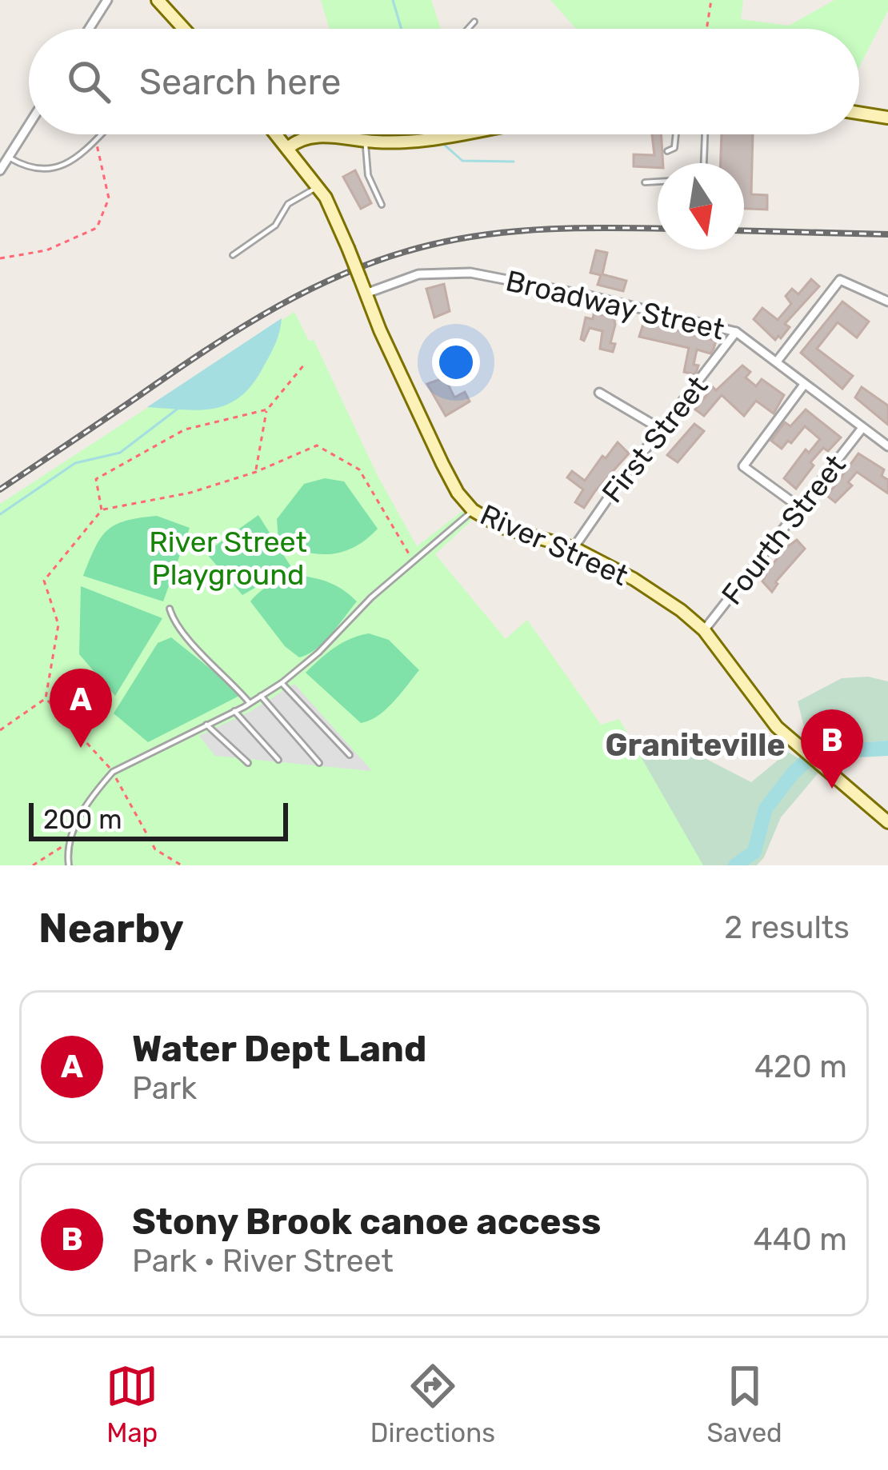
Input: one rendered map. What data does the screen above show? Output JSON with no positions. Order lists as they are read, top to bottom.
{
  "streets": {
    "main road": ["River Street"],
    "street": ["Broadway Street", "First Street", "Fourth Street"]
  },
  "crossings": [
    ["Broadway Street", "First Street"],
    ["Broadway Street", "Fourth Street"],
    ["Broadway Street", "River Street"],
    ["First Street", "River Street"],
    ["Fourth Street", "River Street"]
  ],
  "districts": ["Graniteville"],
  "parks": ["River Street Playground"],
  "scale_bar": "200 m",
  "north": "bottom",
  "page": {
    "search": "Search here",
    "pins": ["A", "B"],
    "scale": "200 m",
    "heading": ["Nearby", "2 results"],
    "list": [
      {
        "mark": "A",
        "name": "Water Dept Land",
        "note": "Park",
        "value": "420 m"
      },
      {
        "mark": "B",
        "name": "Stony Brook canoe access",
        "note": "Park · River Street",
        "value": "440 m"
      }
    ],
    "nav": ["Map", "Directions", "Saved"]
  }
}
